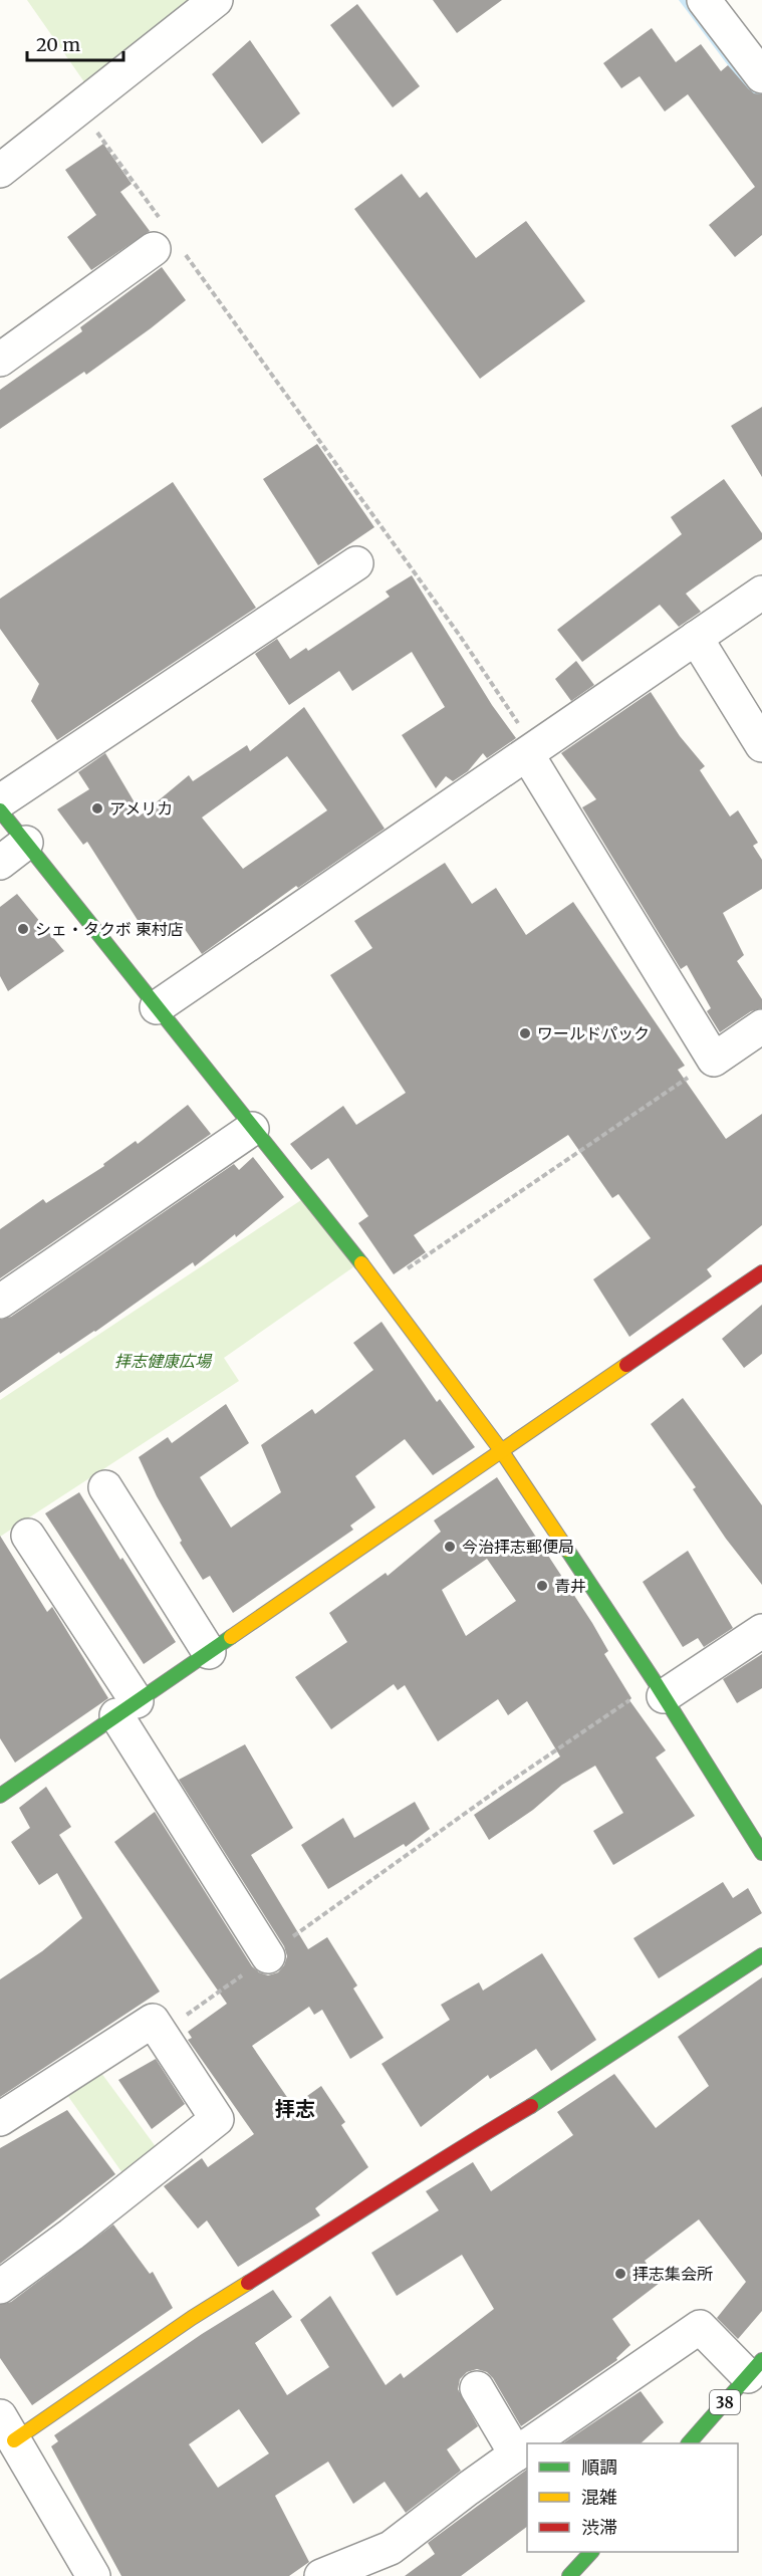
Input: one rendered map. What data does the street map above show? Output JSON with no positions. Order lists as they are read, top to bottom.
{
  "streets": {
    "street": ["38"]
  },
  "districts": ["拝志"],
  "parks": ["拝志健康広場"],
  "places": [
    "アメリカ",
    "シェ・タクボ 東村店",
    "ワールドパック",
    "今治拝志郵便局",
    "青井",
    "拝志集会所"
  ],
  "legend": ["順調", "混雑", "渋滞"],
  "scale_bar": "20 m"
}
